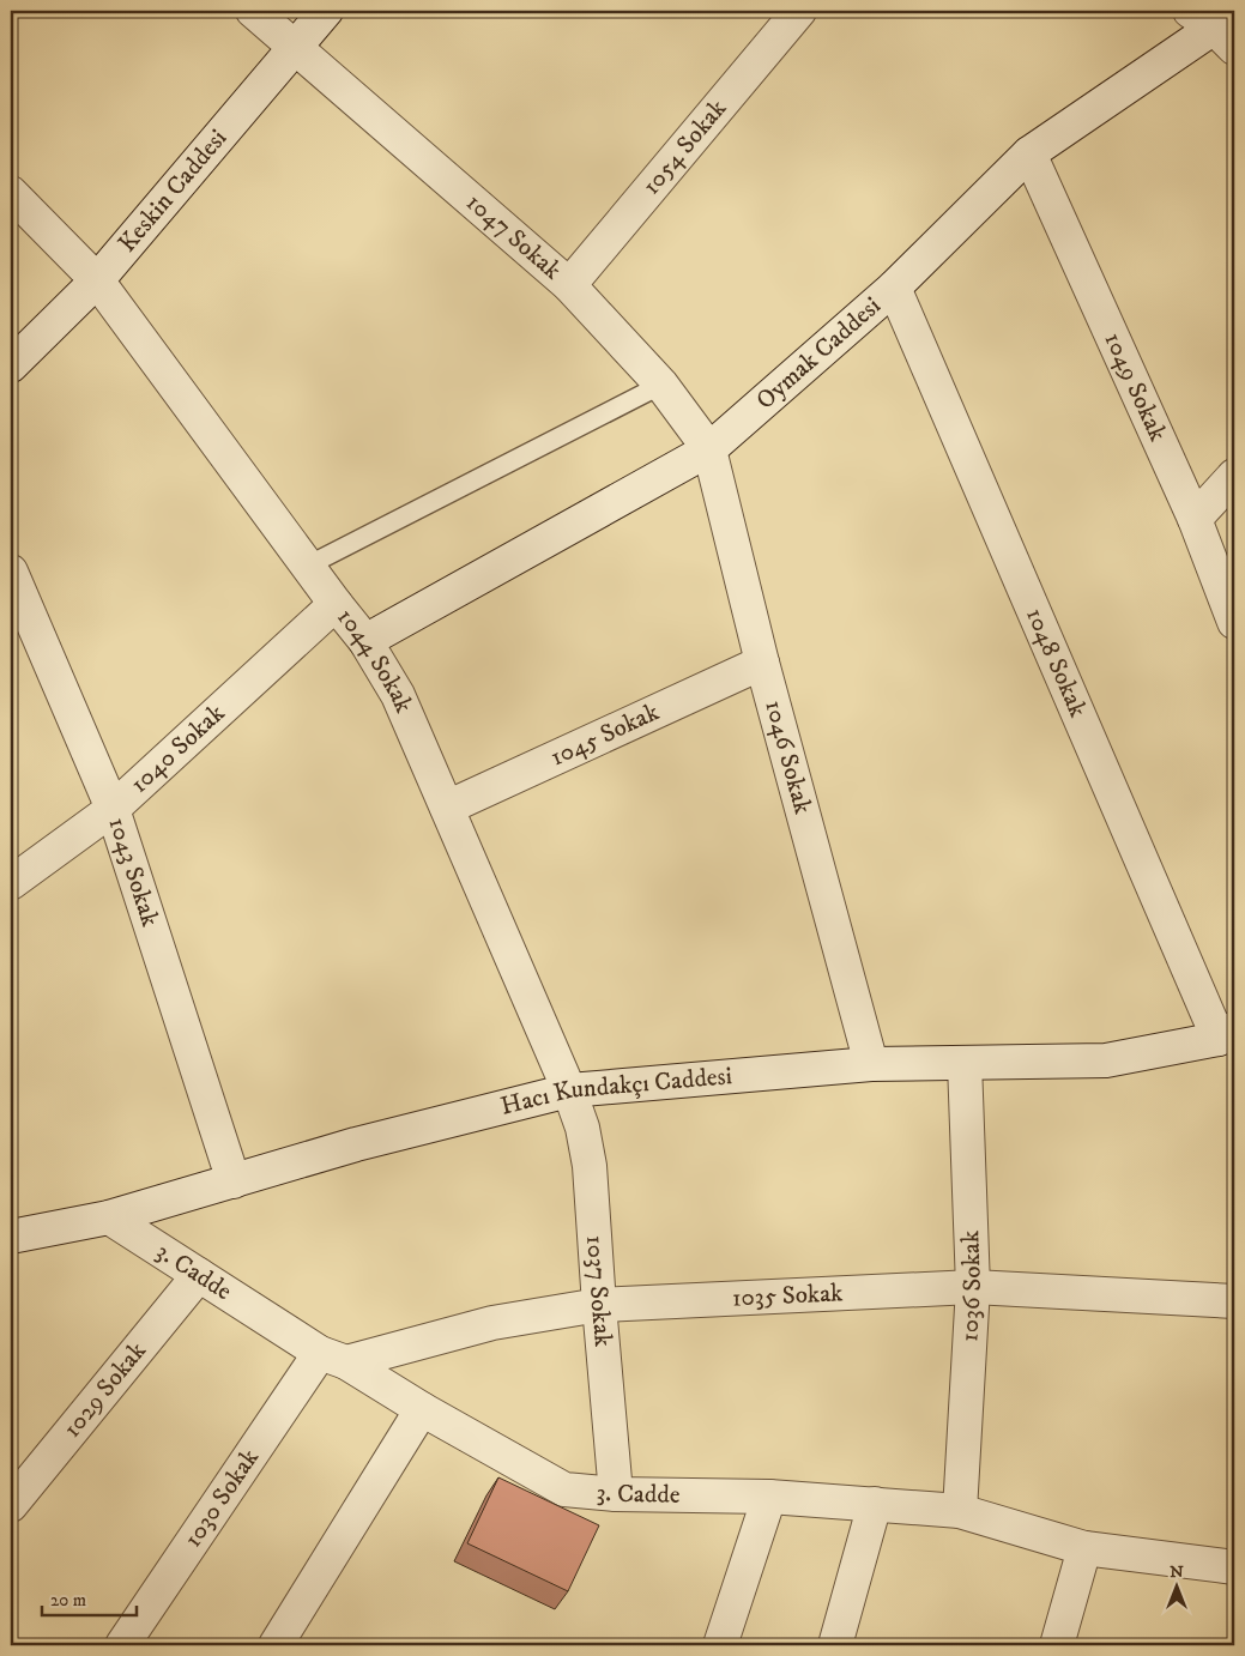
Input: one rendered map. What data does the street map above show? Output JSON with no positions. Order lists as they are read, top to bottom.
{
  "streets": {
    "street": [
      "1054 Sokak",
      "Keskin Caddesi",
      "1047 Sokak",
      "Oymak Caddesi",
      "1049 Sokak",
      "1044 Sokak",
      "1048 Sokak",
      "1045 Sokak",
      "1040 Sokak",
      "1046 Sokak",
      "1043 Sokak",
      "Hacı Kundakçı Caddesi",
      "3. Cadde",
      "1036 Sokak",
      "1037 Sokak",
      "1035 Sokak",
      "1029 Sokak",
      "1030 Sokak"
    ]
  },
  "crossings": [
    ["1054 Sokak", "1047 Sokak"],
    ["Keskin Caddesi", "1047 Sokak"],
    ["Keskin Caddesi", "1044 Sokak"],
    ["1047 Sokak", "Oymak Caddesi"],
    ["1047 Sokak", "1046 Sokak"],
    ["Oymak Caddesi", "1049 Sokak"],
    ["Oymak Caddesi", "1044 Sokak"],
    ["Oymak Caddesi", "1048 Sokak"],
    ["Oymak Caddesi", "1046 Sokak"],
    ["1044 Sokak", "1045 Sokak"],
    ["1044 Sokak", "1040 Sokak"],
    ["1044 Sokak", "Hacı Kundakçı Caddesi"],
    ["1044 Sokak", "1037 Sokak"],
    ["1048 Sokak", "Hacı Kundakçı Caddesi"],
    ["1045 Sokak", "1046 Sokak"],
    ["1040 Sokak", "1043 Sokak"],
    ["1046 Sokak", "Hacı Kundakçı Caddesi"],
    ["1043 Sokak", "Hacı Kundakçı Caddesi"],
    ["Hacı Kundakçı Caddesi", "3. Cadde"],
    ["Hacı Kundakçı Caddesi", "1036 Sokak"],
    ["Hacı Kundakçı Caddesi", "1037 Sokak"],
    ["3. Cadde", "1036 Sokak"],
    ["3. Cadde", "1037 Sokak"],
    ["3. Cadde", "1035 Sokak"],
    ["3. Cadde", "1029 Sokak"],
    ["3. Cadde", "1030 Sokak"],
    ["1036 Sokak", "1035 Sokak"],
    ["1037 Sokak", "1035 Sokak"],
    ["1035 Sokak", "1030 Sokak"]
  ],
  "scale_bar": "20 m",
  "north": "top"
}
